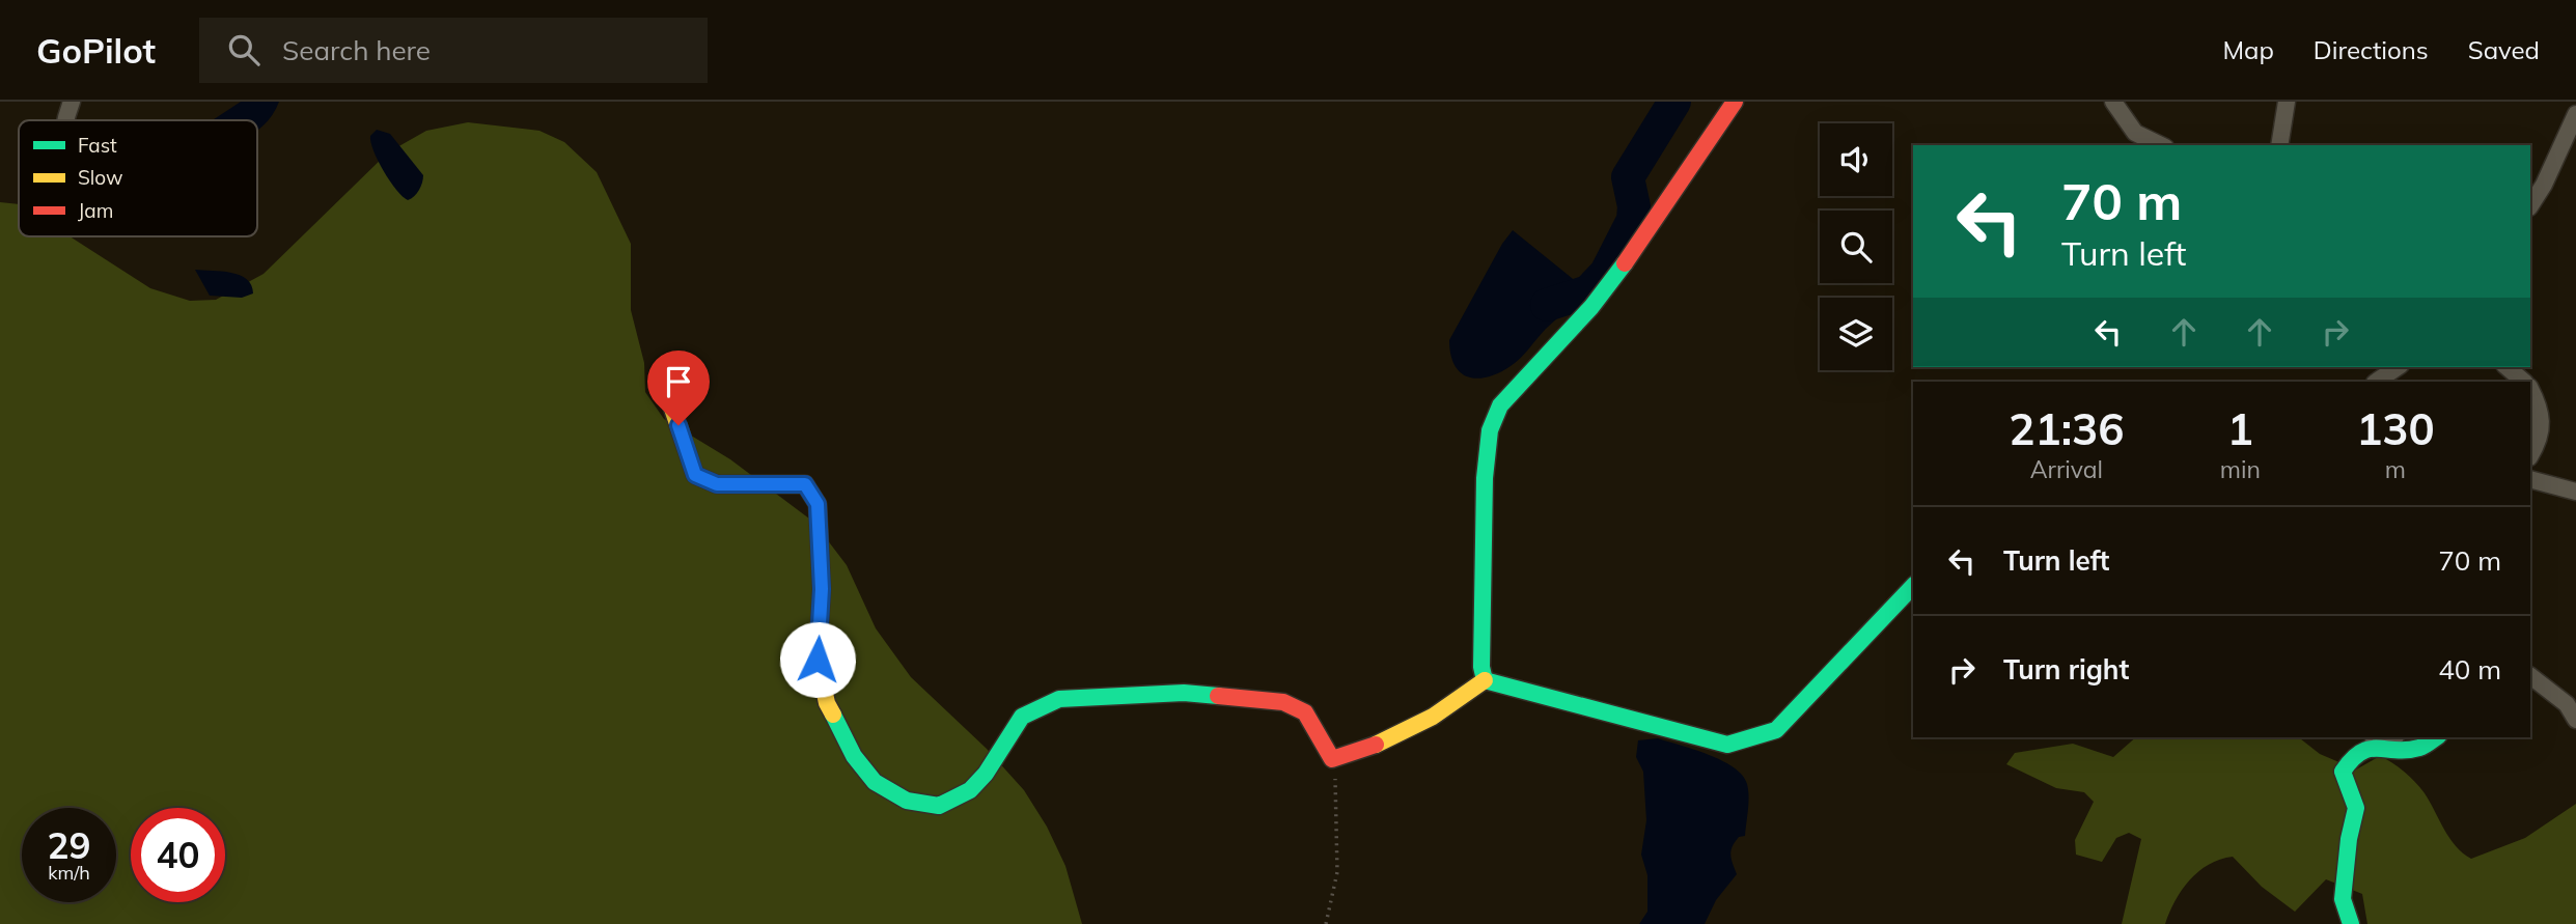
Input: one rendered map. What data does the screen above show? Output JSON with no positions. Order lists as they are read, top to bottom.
{
  "legend": ["Fast", "Slow", "Jam"],
  "page": {
    "header": "GoPilot",
    "search": "Search here",
    "nav": ["Map", "Directions", "Saved"],
    "turn": ["70 m", "Turn left"],
    "eta": [
      "21:36",
      "Arrival",
      "1",
      "min",
      "130",
      "m"
    ],
    "list": [
      {
        "name": "Turn left",
        "value": "70 m"
      },
      {
        "name": "Turn right",
        "value": "40 m"
      }
    ],
    "speed": "29 km/h",
    "limit": "40"
  }
}
